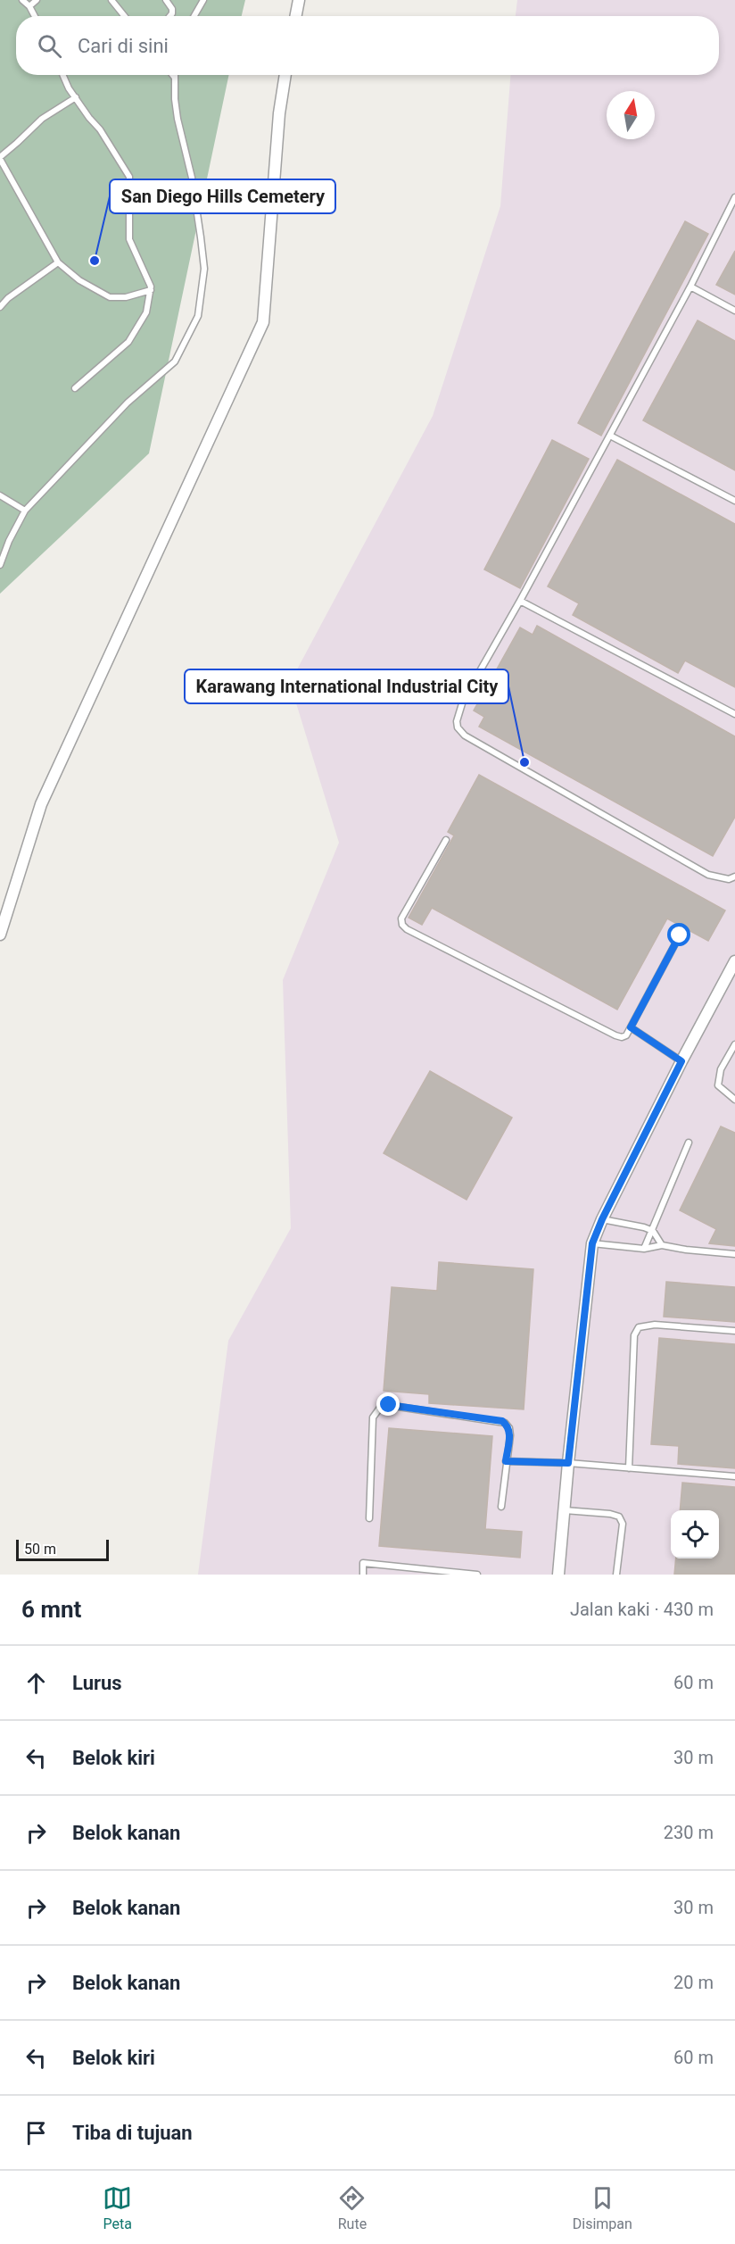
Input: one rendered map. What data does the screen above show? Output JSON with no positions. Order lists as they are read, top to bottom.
{
  "places": ["San Diego Hills Cemetery", "Karawang International Industrial City"],
  "scale_bar": "50 m",
  "north": "top",
  "page": {
    "search": "Cari di sini",
    "scale": "50 m",
    "heading": ["6 mnt", "Jalan kaki · 430 m"],
    "list": [
      ["Lurus", "60 m"],
      ["Belok kiri", "30 m"],
      ["Belok kanan", "230 m"],
      ["Belok kanan", "30 m"],
      ["Belok kanan", "20 m"],
      ["Belok kiri", "60 m"],
      "Tiba di tujuan"
    ],
    "nav": ["Peta", "Rute", "Disimpan"]
  }
}
